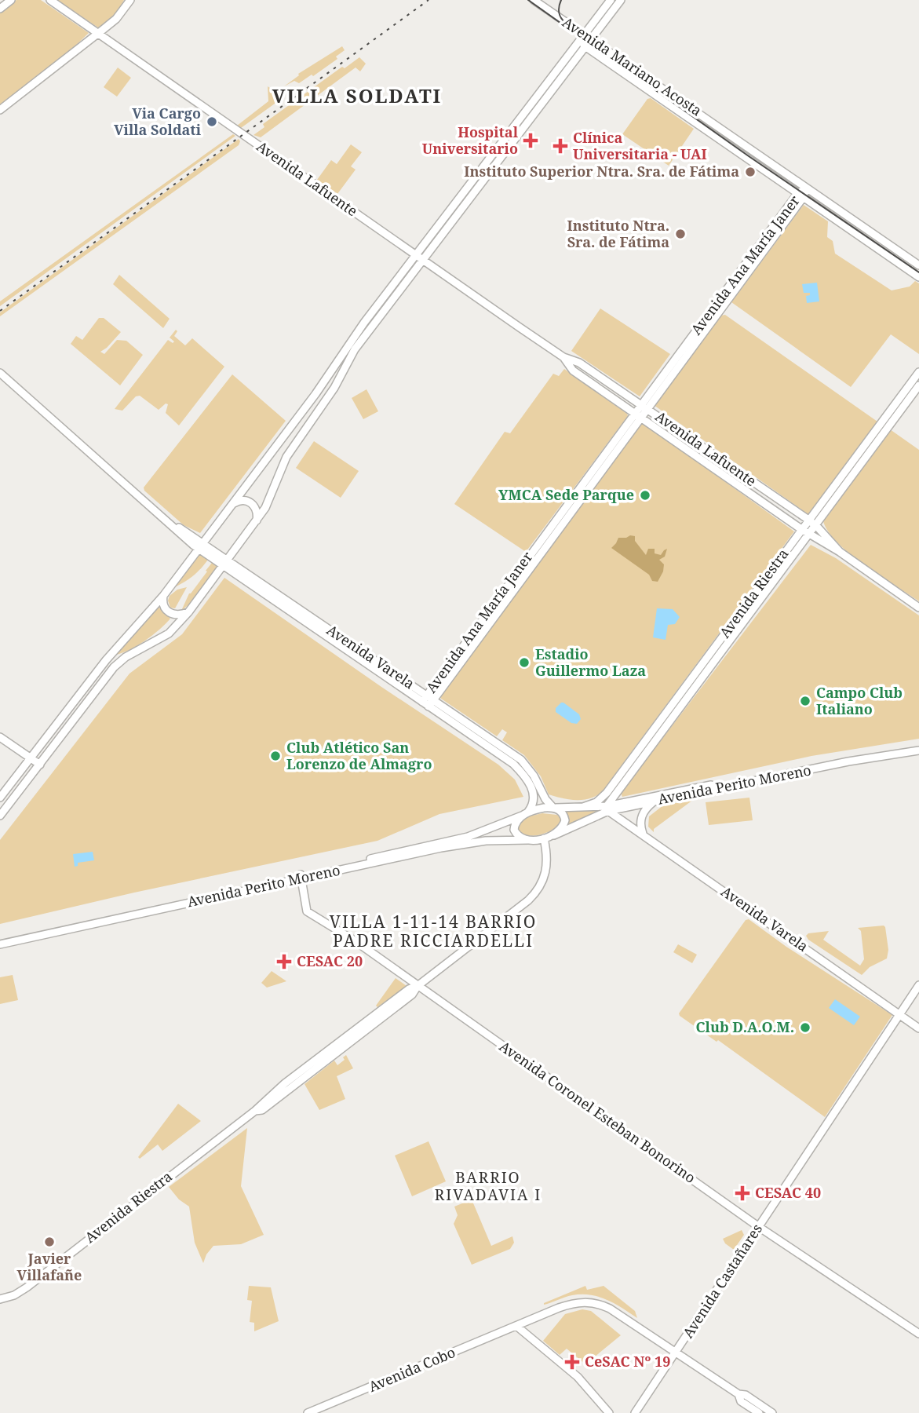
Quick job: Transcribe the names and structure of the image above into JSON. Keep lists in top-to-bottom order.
{
  "streets": {
    "main road": [
      "Avenida Mariano Acosta",
      "Avenida Lafuente",
      "Avenida Ana María Janer",
      "Avenida Riestra",
      "Avenida Varela",
      "Avenida Perito Moreno",
      "Avenida Coronel Esteban Bonorino",
      "Avenida Castañares",
      "Avenida Cobo"
    ]
  },
  "crossings": [
    ["Avenida Mariano Acosta", "Avenida Ana María Janer"],
    ["Avenida Lafuente", "Avenida Ana María Janer"],
    ["Avenida Lafuente", "Avenida Riestra"],
    ["Avenida Ana María Janer", "Avenida Varela"],
    ["Avenida Riestra", "Avenida Varela"],
    ["Avenida Riestra", "Avenida Perito Moreno"],
    ["Avenida Riestra", "Avenida Coronel Esteban Bonorino"],
    ["Avenida Varela", "Avenida Perito Moreno"],
    ["Avenida Varela", "Avenida Castañares"],
    ["Avenida Perito Moreno", "Avenida Coronel Esteban Bonorino"],
    ["Avenida Coronel Esteban Bonorino", "Avenida Castañares"],
    ["Avenida Castañares", "Avenida Cobo"]
  ],
  "districts": ["VILLA SOLDATI", "VILLA 1-11-14 BARRIO PADRE RICCIARDELLI", "BARRIO RIVADAVIA I"],
  "places": {
    "other": [
      "Via Cargo Villa Soldati",
      "Instituto Superior Ntra. Sra. de Fátima",
      "Instituto Ntra. Sra. de Fátima",
      "YMCA Sede Parque",
      "Estadio Guillermo Laza",
      "Campo Club Italiano",
      "Club Atlético San Lorenzo de Almagro",
      "Club D.A.O.M.",
      "Javier Villafañe"
    ],
    "health": [
      "Hospital Universitario",
      "Clínica Universitaria - UAI",
      "CESAC 20",
      "CESAC 40",
      "CeSAC Nº 19"
    ]
  }
}
